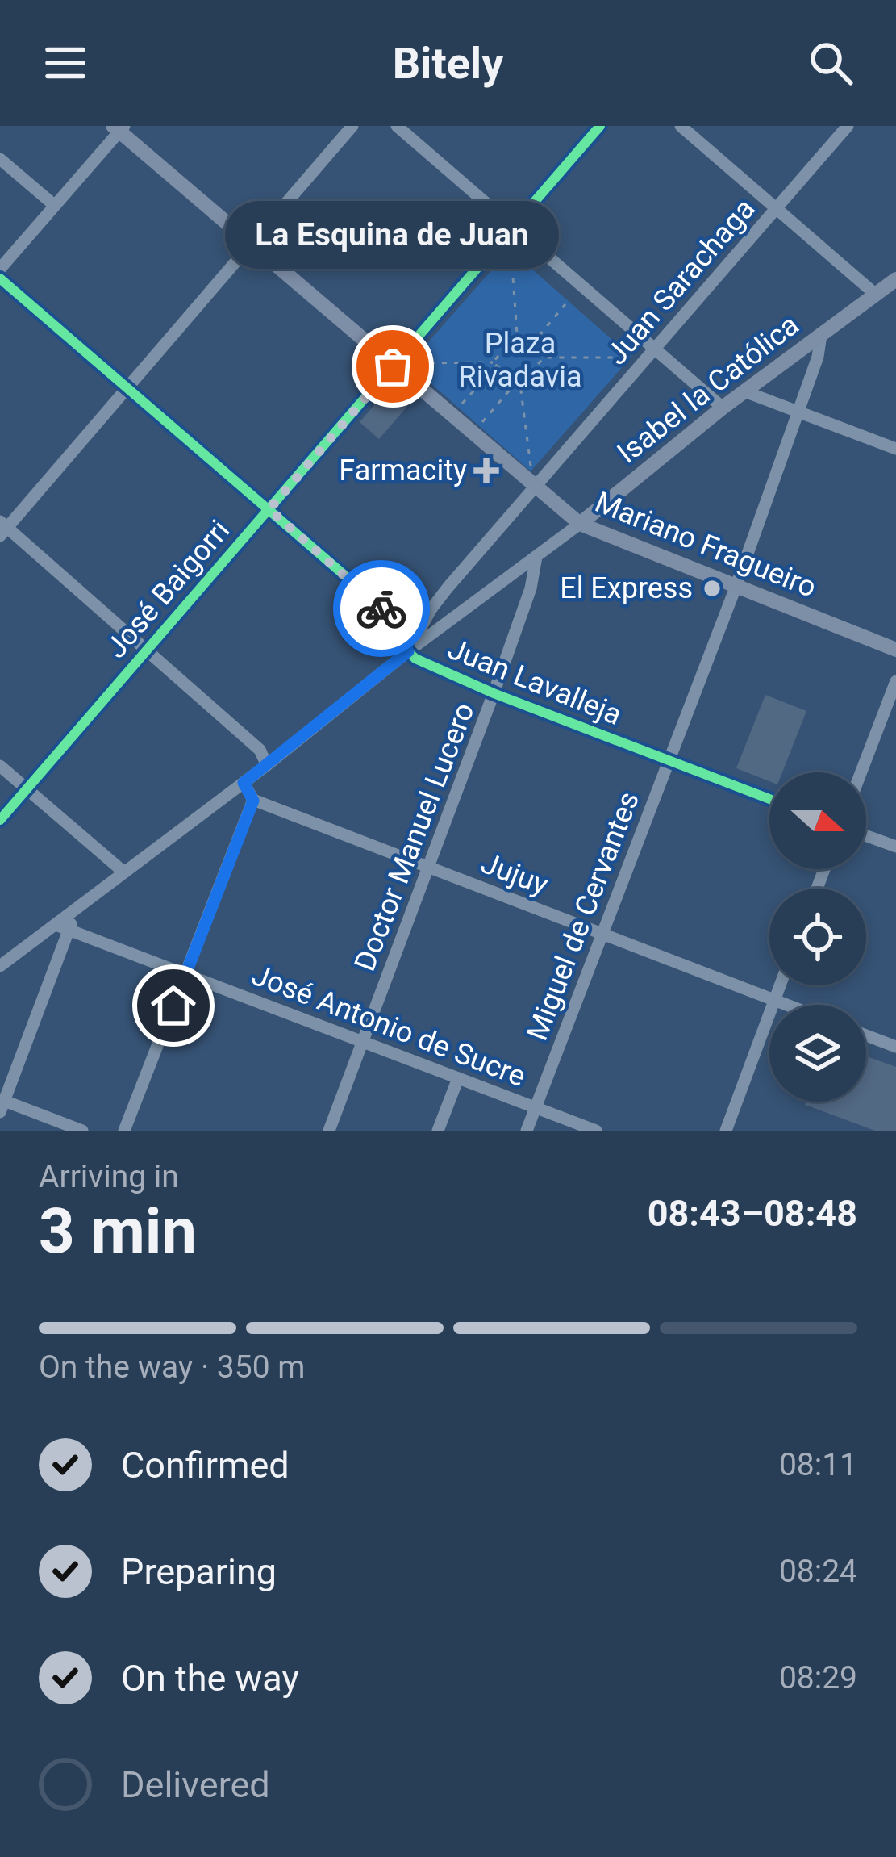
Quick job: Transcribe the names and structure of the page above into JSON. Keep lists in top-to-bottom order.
{
  "streets": {
    "main road": ["Isabel la Católica", "Mariano Fragueiro"],
    "street": [
      "Juan Sarachaga",
      "José Baigorri",
      "Juan Lavalleja",
      "Doctor Manuel Lucero",
      "Jujuy",
      "Miguel de Cervantes",
      "José Antonio de Sucre"
    ]
  },
  "crossings": [
    ["Juan Sarachaga", "Isabel la Católica"],
    ["Juan Sarachaga", "Mariano Fragueiro"],
    ["Juan Sarachaga", "Juan Lavalleja"],
    ["Isabel la Católica", "Mariano Fragueiro"],
    ["Isabel la Católica", "Juan Lavalleja"],
    ["Isabel la Católica", "Doctor Manuel Lucero"],
    ["Isabel la Católica", "Miguel de Cervantes"],
    ["Isabel la Católica", "José Antonio de Sucre"],
    ["Mariano Fragueiro", "José Baigorri"],
    ["Mariano Fragueiro", "Miguel de Cervantes"],
    ["José Baigorri", "Juan Lavalleja"],
    ["Juan Lavalleja", "Doctor Manuel Lucero"],
    ["Juan Lavalleja", "Miguel de Cervantes"],
    ["Doctor Manuel Lucero", "Jujuy"],
    ["Doctor Manuel Lucero", "José Antonio de Sucre"],
    ["Jujuy", "Miguel de Cervantes"],
    ["Miguel de Cervantes", "José Antonio de Sucre"]
  ],
  "parks": ["Plaza Rivadavia"],
  "places": {
    "other": ["La Esquina de Juan", "El Express"],
    "health": ["Farmacity"]
  },
  "north": "right",
  "page": {
    "header": "Bitely",
    "bubble": "La Esquina de Juan",
    "heading": ["3 min", "Arriving in", "08:43–08:48"],
    "bar": "On the way · 350 m",
    "list": [
      ["Confirmed", "08:11"],
      ["Preparing", "08:24"],
      ["On the way", "08:29"],
      "Delivered"
    ]
  }
}
